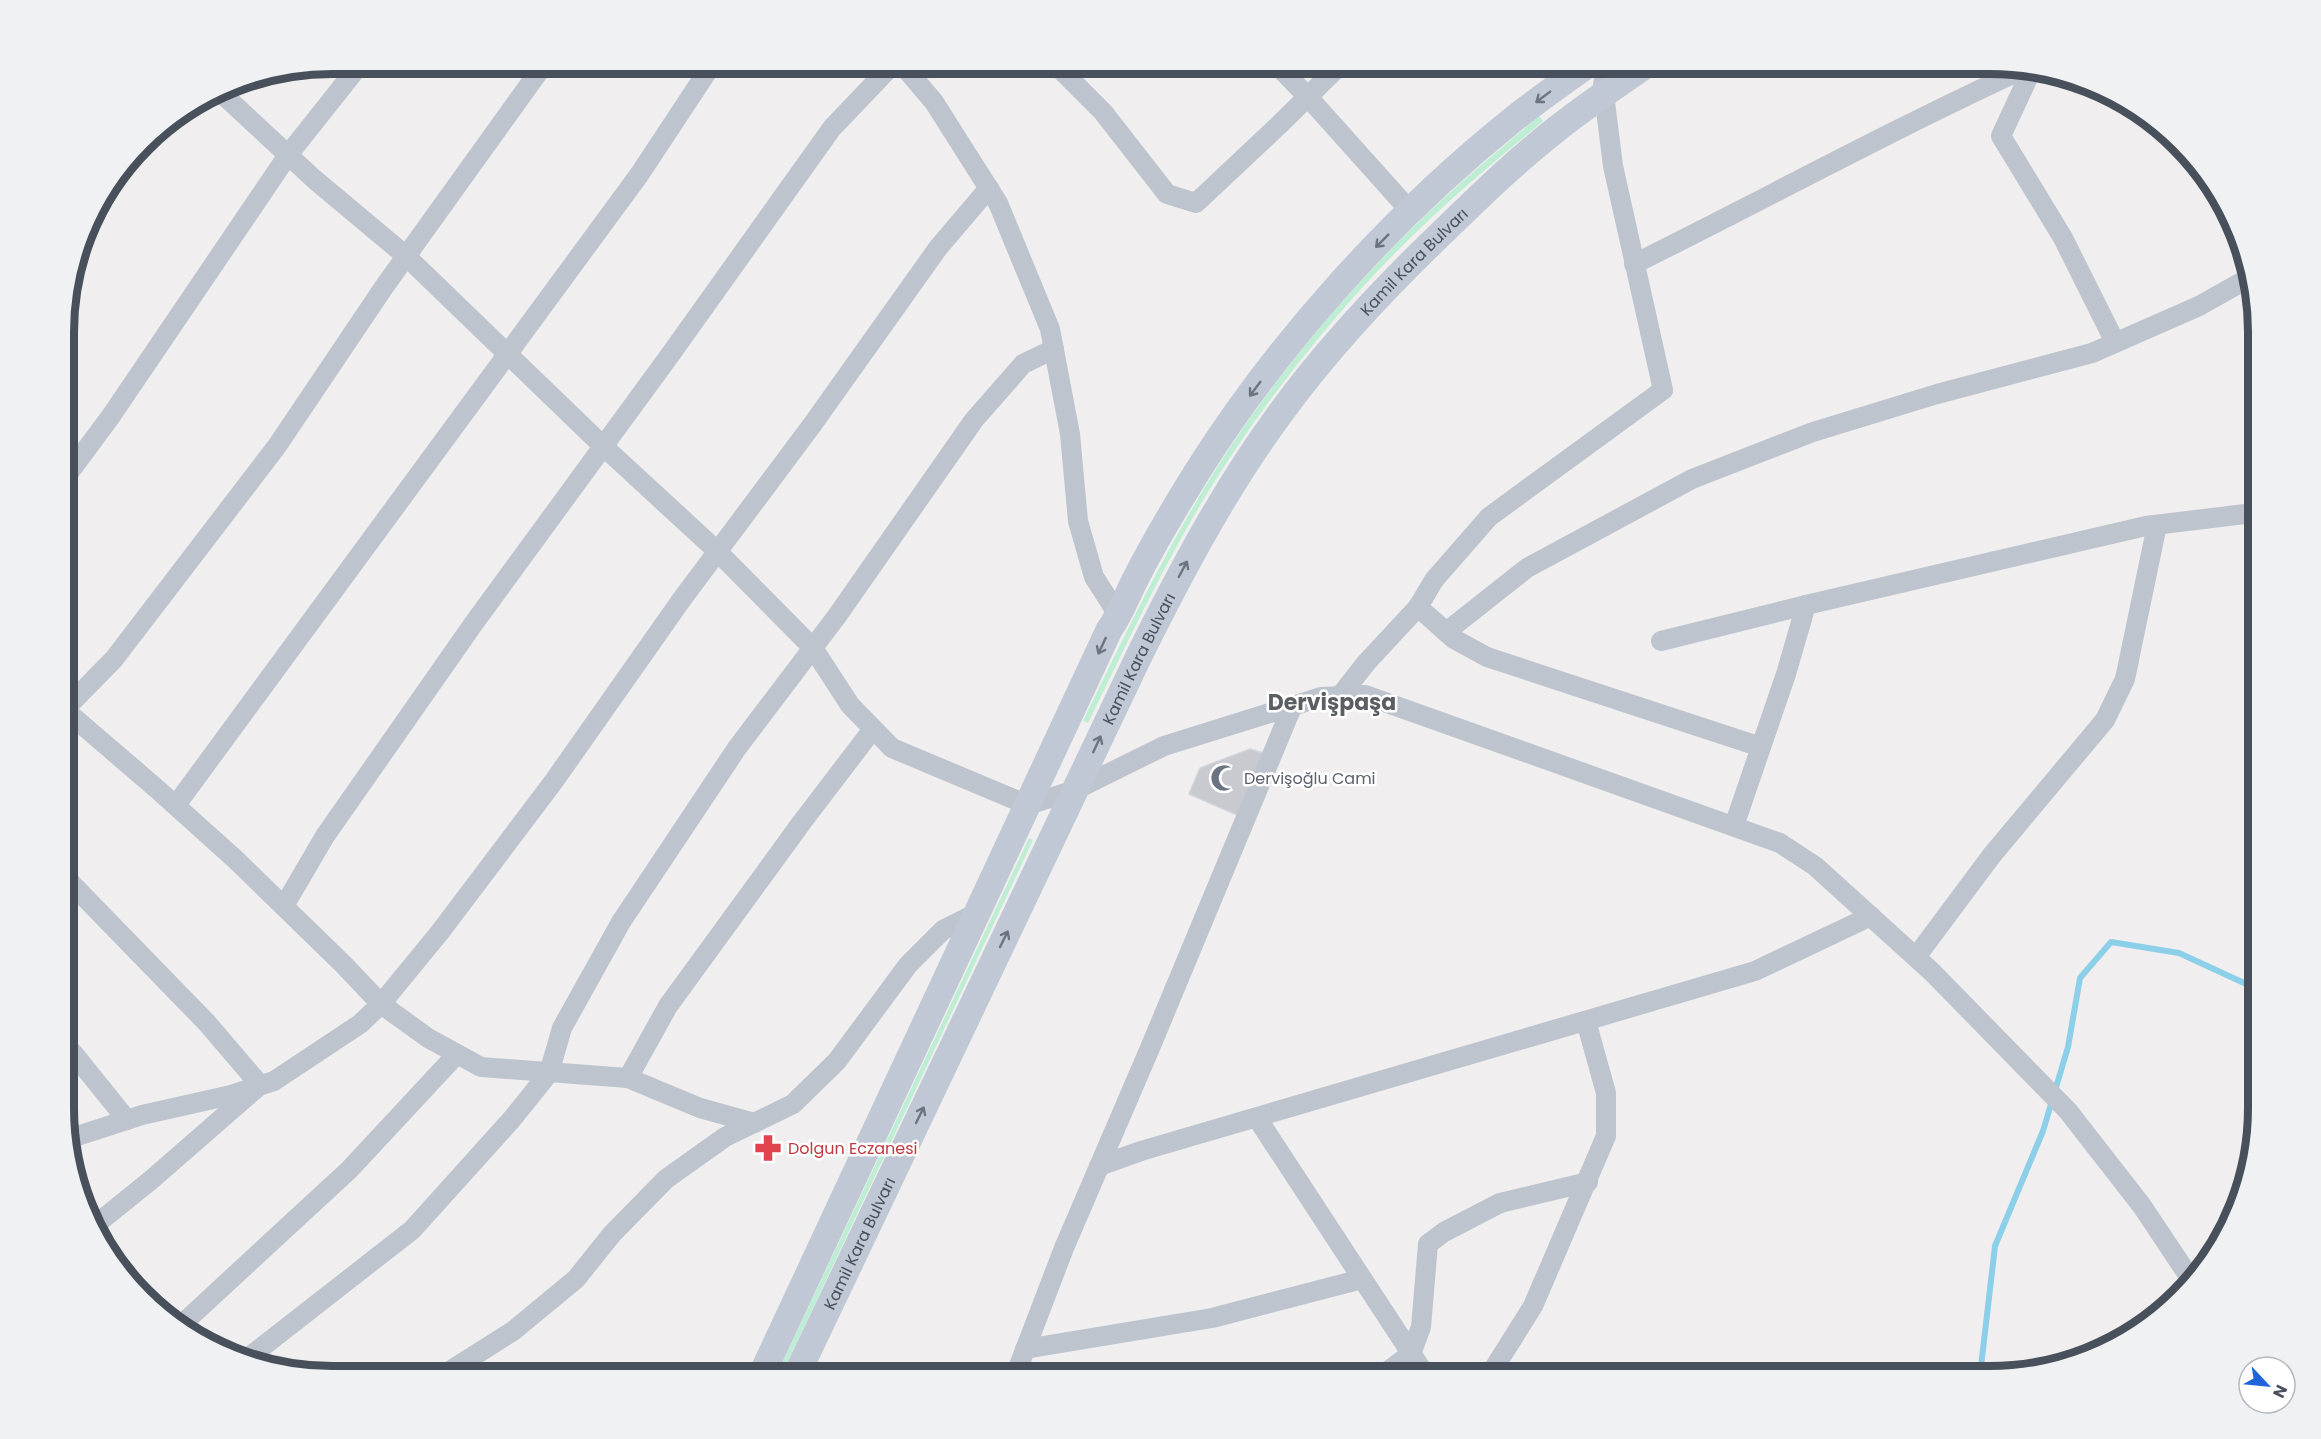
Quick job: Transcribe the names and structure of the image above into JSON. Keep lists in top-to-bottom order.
{
  "streets": {
    "main road": ["Kamil Kara Bulvarı"]
  },
  "districts": ["Dervişpaşa"],
  "places": {
    "mosque": ["Dervişoğlu Cami"],
    "pharmacy": ["Dolgun Eczanesi"]
  },
  "north": "bottom right"
}
